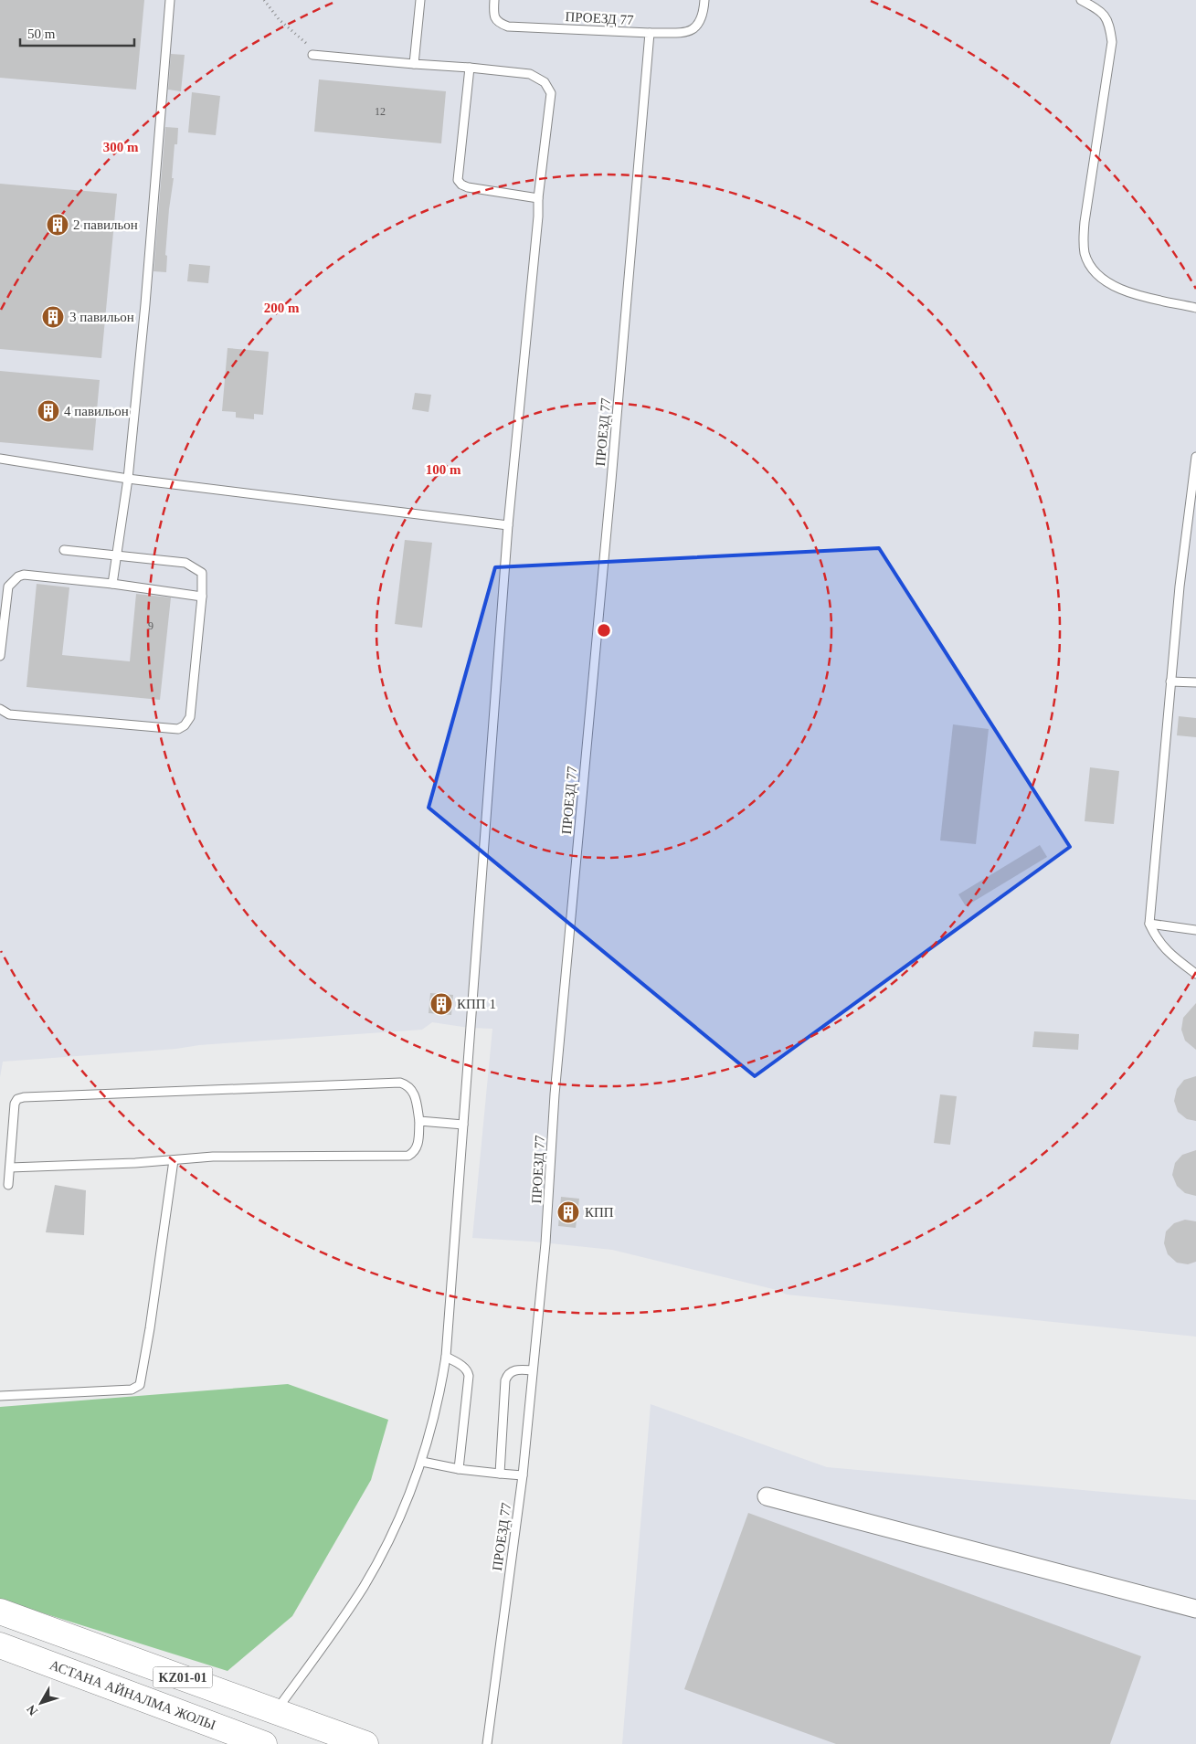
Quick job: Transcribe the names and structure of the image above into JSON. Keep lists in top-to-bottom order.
{
  "streets": {
    "highway": ["KZ01-01", "АСТАНА АЙНАЛМА ЖОЛЫ"],
    "lane": ["ПРОЕЗД 77"]
  },
  "places": {
    "building": [
      "2 павильон",
      "3 павильон",
      "4 павильон",
      "КПП 1",
      "КПП"
    ]
  },
  "house_numbers": ["12", "9"],
  "scale_bar": "50 m",
  "north": "bottom left",
  "rings": ["300 m", "200 m", "100 m"]
}
